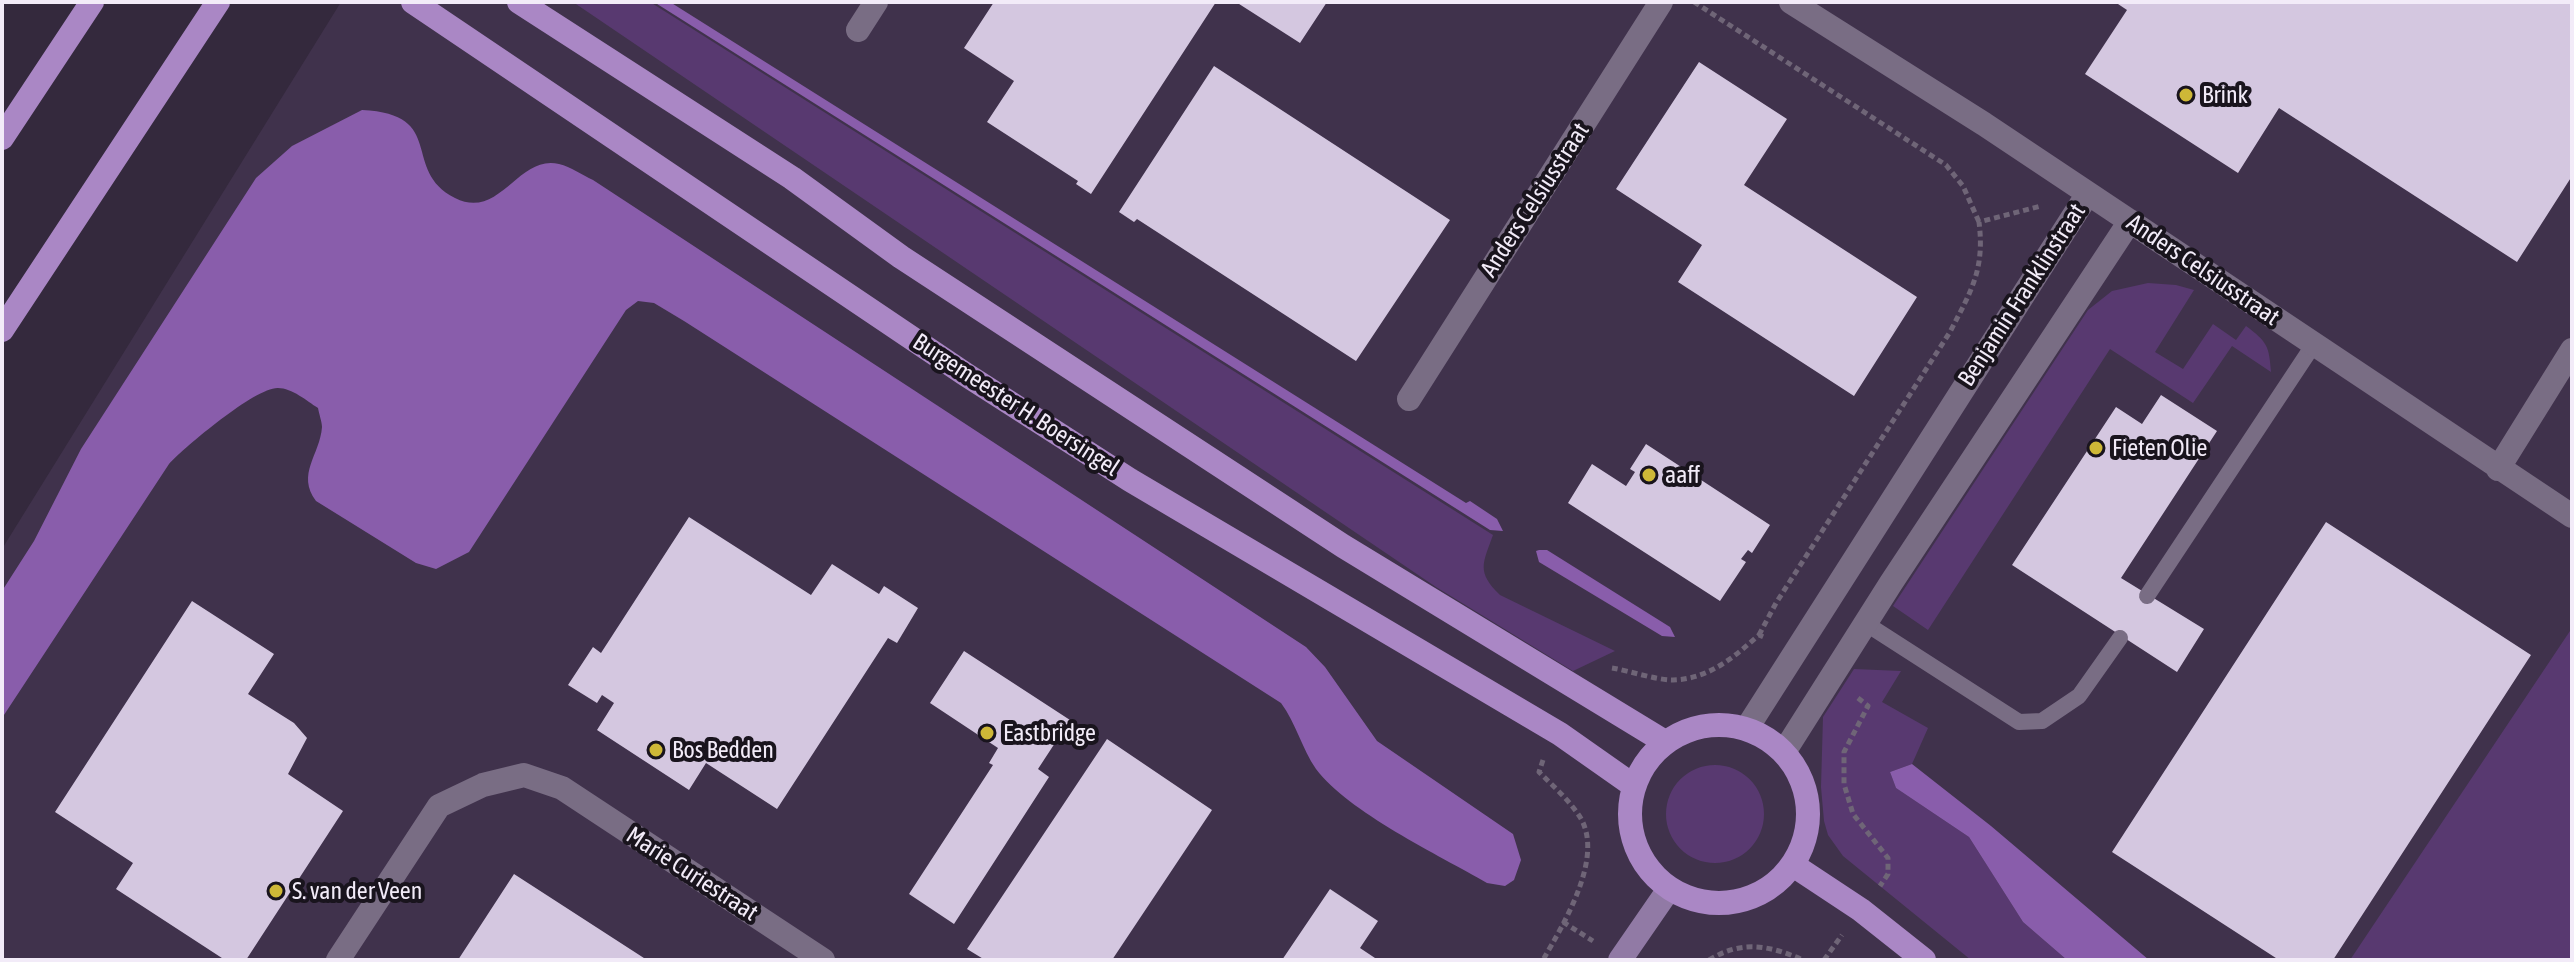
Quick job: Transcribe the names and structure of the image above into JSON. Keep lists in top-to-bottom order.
{
  "streets": {
    "main road": ["Burgemeester H. Boersingel"],
    "street": ["Anders Celsiusstraat", "Benjamin Franklinstraat", "Marie Curiestraat"]
  },
  "crossings": [
    ["Anders Celsiusstraat", "Benjamin Franklinstraat"],
    ["Benjamin Franklinstraat", "Burgemeester H. Boersingel"]
  ],
  "places": [
    "Brink",
    "Fieten Olie",
    "aaff",
    "Eastbridge",
    "Bos Bedden",
    "S. van der Veen"
  ]
}
